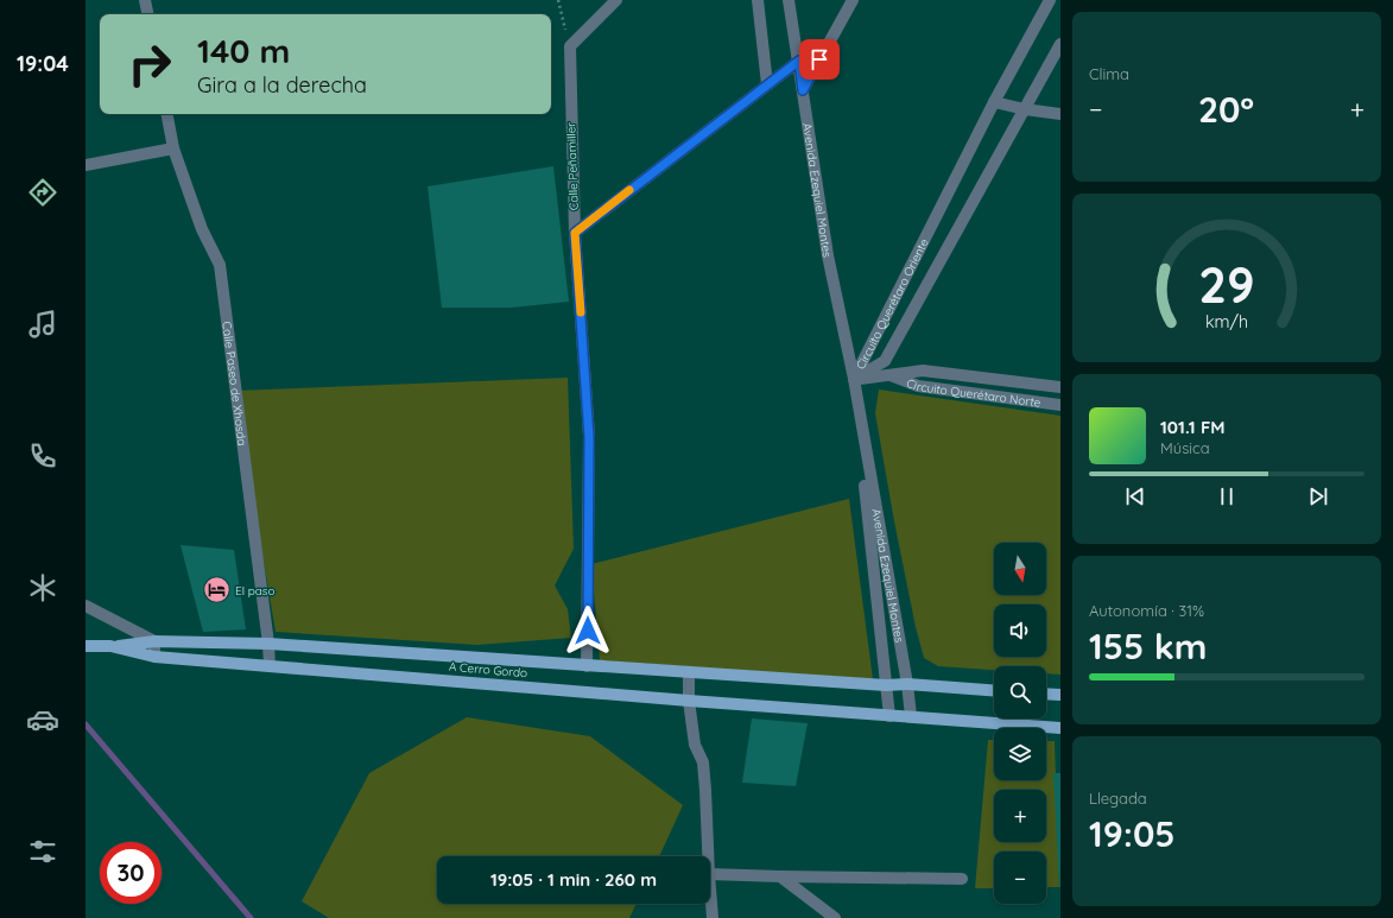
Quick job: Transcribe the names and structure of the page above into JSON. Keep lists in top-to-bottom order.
{
  "streets": {
    "main road": ["A Cerro Gordo"],
    "street": [
      "Calle Peñamiller",
      "Avenida Ezequiel Montes",
      "Circuito Querétaro Oriente",
      "Calle Paseo de Xhosda",
      "Circuito Querétaro Norte"
    ]
  },
  "crossings": [
    ["Calle Peñamiller", "A Cerro Gordo"],
    ["Avenida Ezequiel Montes", "Circuito Querétaro Oriente"],
    ["Avenida Ezequiel Montes", "Circuito Querétaro Norte"],
    ["Avenida Ezequiel Montes", "A Cerro Gordo"],
    ["Circuito Querétaro Oriente", "Circuito Querétaro Norte"],
    ["Calle Paseo de Xhosda", "A Cerro Gordo"]
  ],
  "places": {
    "hotel": ["El paso"]
  },
  "north": "bottom",
  "page": {
    "tabs": "19:04",
    "tile": [
      "Clima",
      ["Autonomía · 31%", "155 km"],
      ["Llegada", "19:05"]
    ],
    "turn": ["140 m", "Gira a la derecha"],
    "heat": ["−", "20°", "+"],
    "song": ["101.1 FM", "Música"],
    "map_buttons": ["+", "−"],
    "limit": "30",
    "trip": "19:05 · 1 min · 260 m",
    "gauge": ["29", "km/h"]
  }
}
